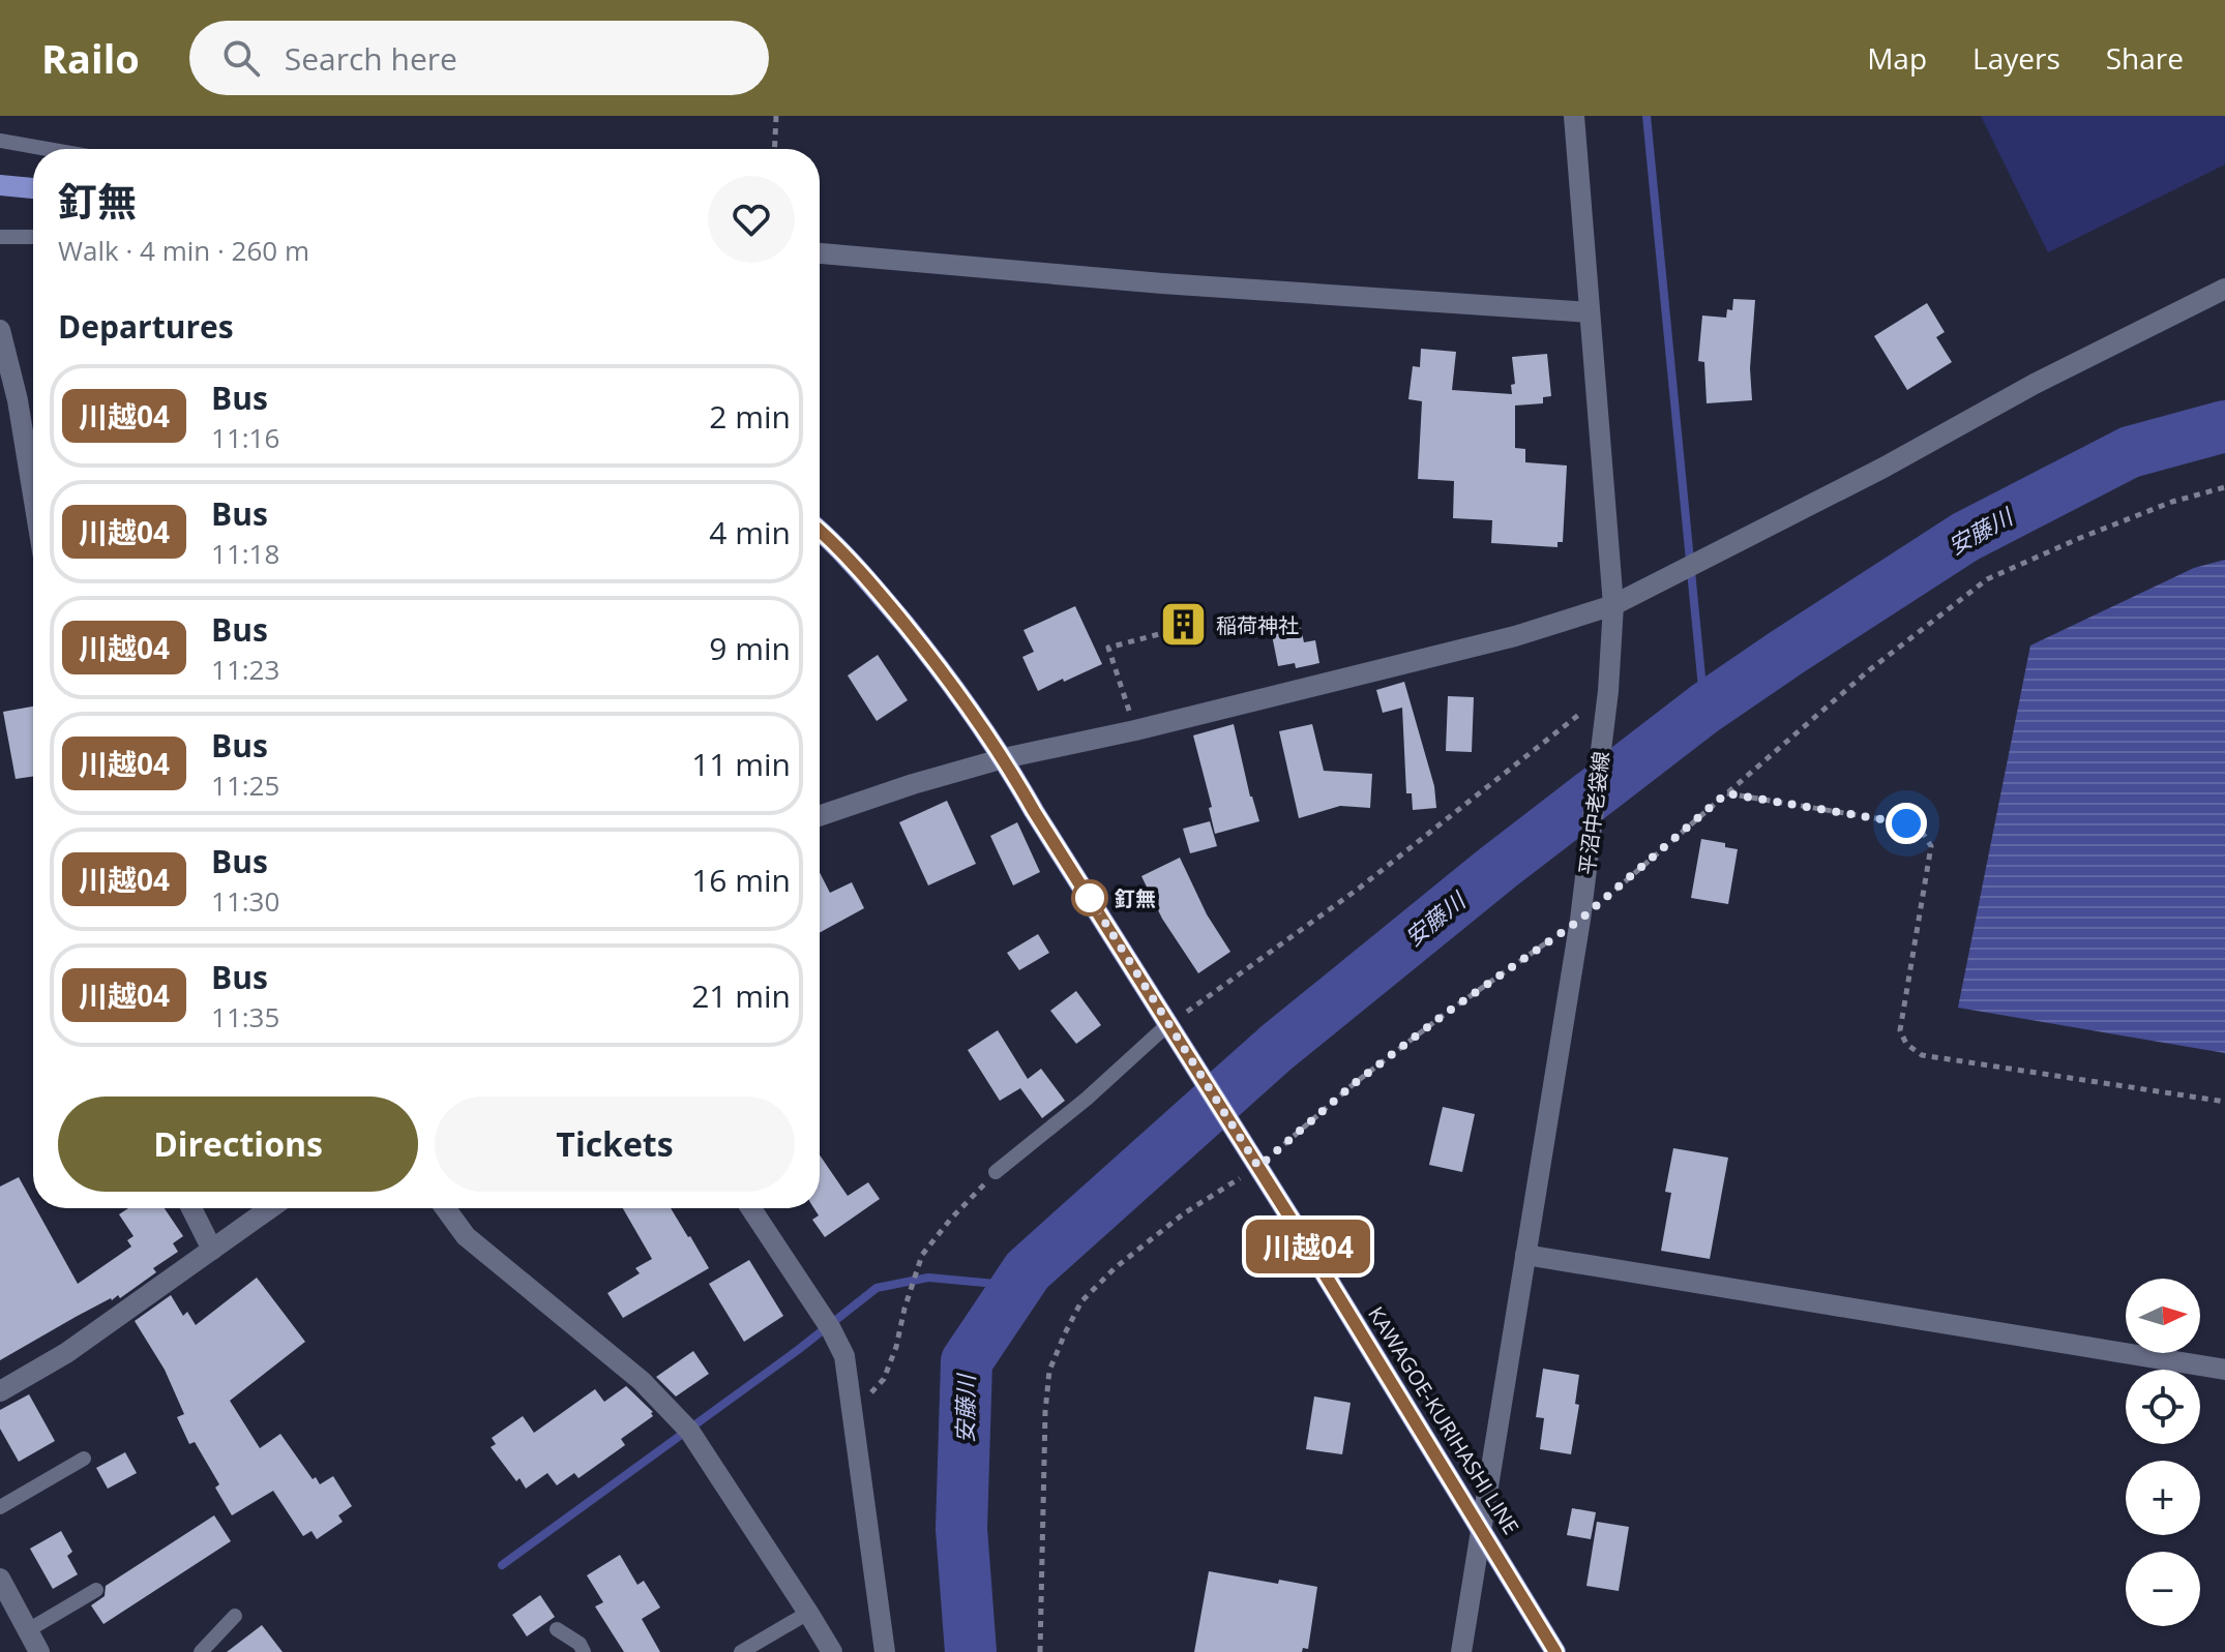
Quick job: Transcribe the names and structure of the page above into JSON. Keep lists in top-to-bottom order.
{
  "streets": {
    "main road": ["KAWAGOE-KURIHASHI LINE"],
    "street": ["平沼中老袋線"]
  },
  "crossings": [
    ["平沼中老袋線", "KAWAGOE-KURIHASHI LINE"]
  ],
  "water": ["安藤川"],
  "places": {
    "building": ["稲荷神社"],
    "other": ["釘無"]
  },
  "lines": ["bus line 川越04"],
  "north": "right",
  "page": {
    "header": "Railo",
    "search": "Search here",
    "nav": ["Map", "Layers", "Share"],
    "on_map": "川越04",
    "heading": [
      ["釘無", "Walk · 4 min · 260 m"],
      "Departures"
    ],
    "list": [
      {
        "mark": "川越04",
        "name": "Bus",
        "note": "11:16",
        "value": "2 min"
      },
      {
        "mark": "川越04",
        "name": "Bus",
        "note": "11:18",
        "value": "4 min"
      },
      {
        "mark": "川越04",
        "name": "Bus",
        "note": "11:23",
        "value": "9 min"
      },
      {
        "mark": "川越04",
        "name": "Bus",
        "note": "11:25",
        "value": "11 min"
      },
      {
        "mark": "川越04",
        "name": "Bus",
        "note": "11:30",
        "value": "16 min"
      },
      {
        "mark": "川越04",
        "name": "Bus",
        "note": "11:35",
        "value": "21 min"
      }
    ],
    "buttons": ["Directions", "Tickets"],
    "map_buttons": ["+", "−"]
  }
}
